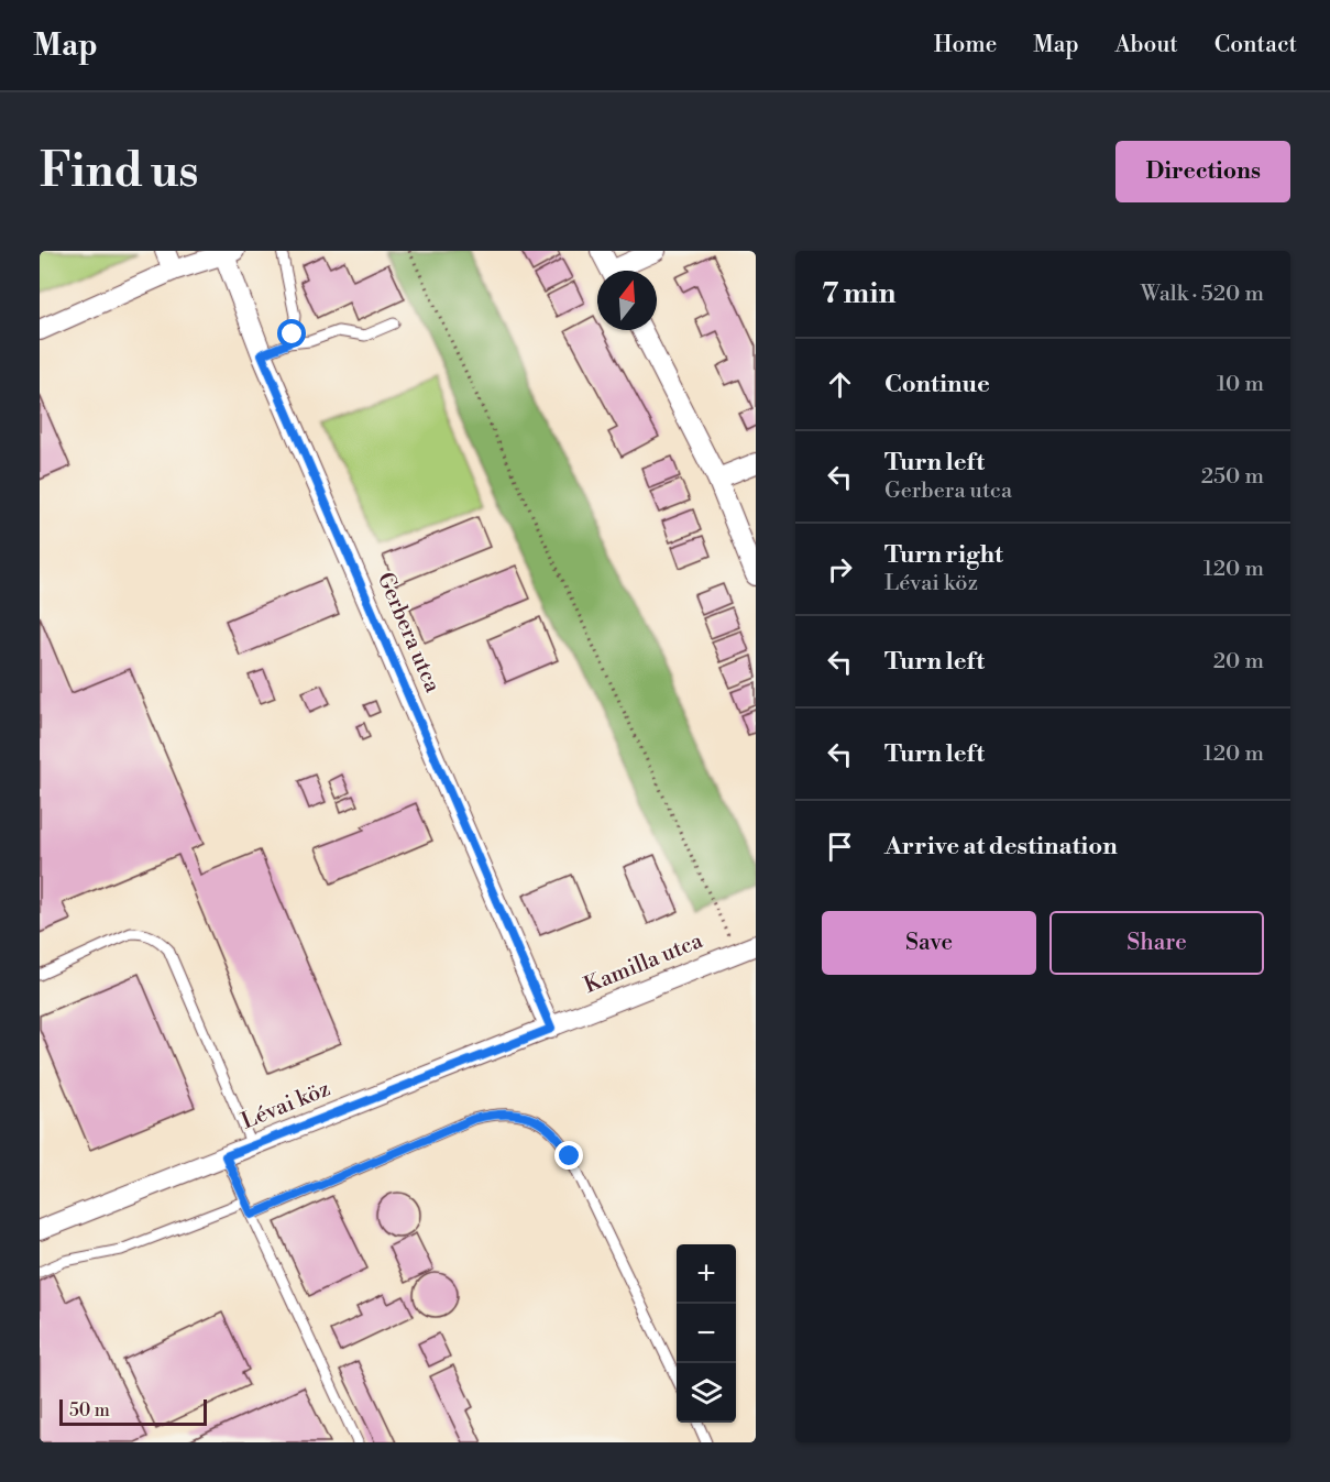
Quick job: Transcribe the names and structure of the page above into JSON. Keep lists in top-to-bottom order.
{
  "streets": {
    "street": ["Gerbera utca", "Kamilla utca", "Lévai köz"]
  },
  "crossings": [
    ["Gerbera utca", "Kamilla utca"],
    ["Gerbera utca", "Lévai köz"],
    ["Kamilla utca", "Lévai köz"]
  ],
  "scale_bar": "50 m",
  "north": "top",
  "page": {
    "header": "Map",
    "nav": [
      "Home",
      "Map",
      "About",
      "Contact"
    ],
    "buttons": [
      "Directions",
      ["Save", "Share"]
    ],
    "title": "Find us",
    "heading": ["7 min", "Walk · 520 m"],
    "list": [
      ["Continue", "10 m"],
      ["Turn left", "Gerbera utca", "250 m"],
      ["Turn right", "Lévai köz", "120 m"],
      ["Turn left", "20 m"],
      ["Turn left", "120 m"],
      "Arrive at destination"
    ],
    "map_buttons": ["+", "−"],
    "scale": "50 m"
  }
}
